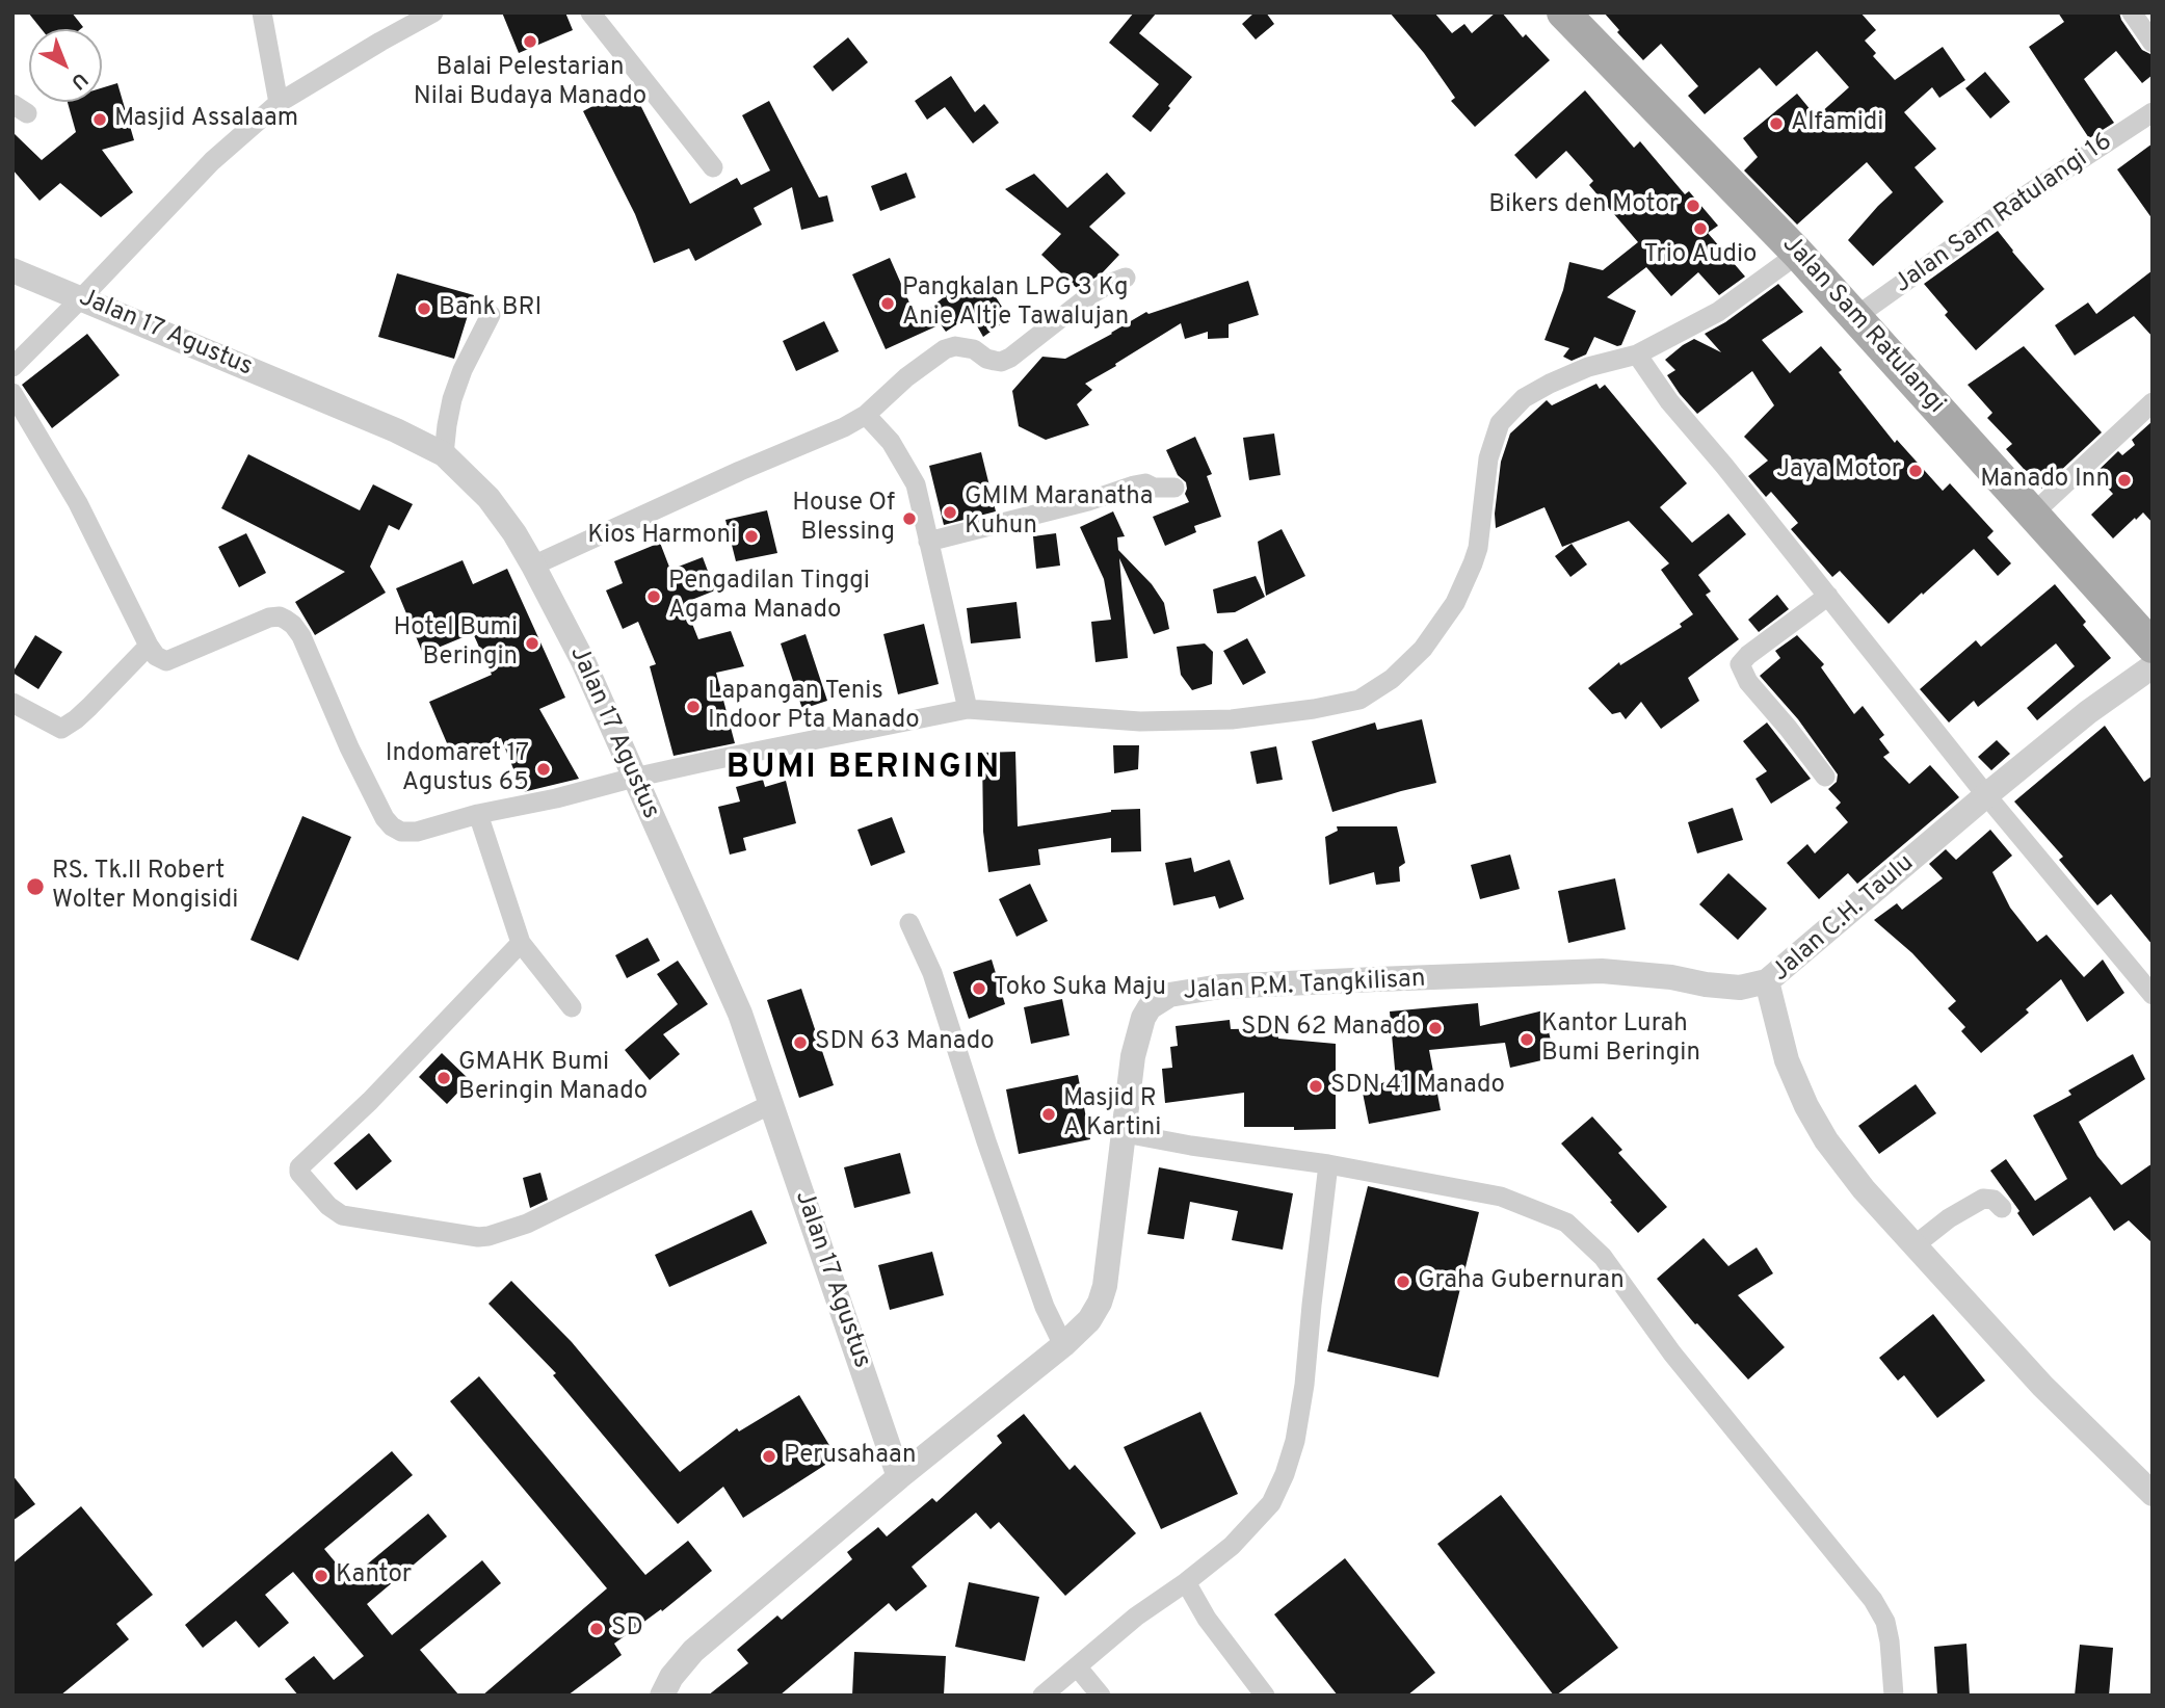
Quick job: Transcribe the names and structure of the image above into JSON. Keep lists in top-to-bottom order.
{
  "streets": {
    "main road": ["Jalan Sam Ratulangi"],
    "street": [
      "Jalan Sam Ratulangi 16",
      "Jalan 17 Agustus",
      "Jalan C.H. Taulu",
      "Jalan P.M. Tangkilisan"
    ]
  },
  "crossings": [
    ["Jalan Sam Ratulangi 16", "Jalan Sam Ratulangi"],
    ["Jalan 17 Agustus", "Jalan P.M. Tangkilisan"],
    ["Jalan C.H. Taulu", "Jalan P.M. Tangkilisan"]
  ],
  "districts": ["BUMI BERINGIN"],
  "places": [
    "Balai Pelestarian Nilai Budaya Manado",
    "Masjid Assalaam",
    "Alfamidi",
    "Bikers den Motor",
    "Trio Audio",
    "Pangkalan LPG 3 Kg Anie Altje Tawalujan",
    "Bank BRI",
    "Jaya Motor",
    "Manado Inn",
    "GMIM Maranatha Kuhun",
    "House Of Blessing",
    "Kios Harmoni",
    "Pengadilan Tinggi Agama Manado",
    "Hotel Bumi Beringin",
    "Lapangan Tenis Indoor Pta Manado",
    "Indomaret 17 Agustus 65",
    "RS. Tk.II Robert Wolter Mongisidi",
    "Toko Suka Maju",
    "SDN 62 Manado",
    "Kantor Lurah Bumi Beringin",
    "SDN 63 Manado",
    "GMAHK Bumi Beringin Manado",
    "SDN 41 Manado",
    "Masjid R A Kartini",
    "Graha Gubernuran",
    "Perusahaan",
    "Kantor",
    "SD"
  ],
  "north": "bottom right"
}
